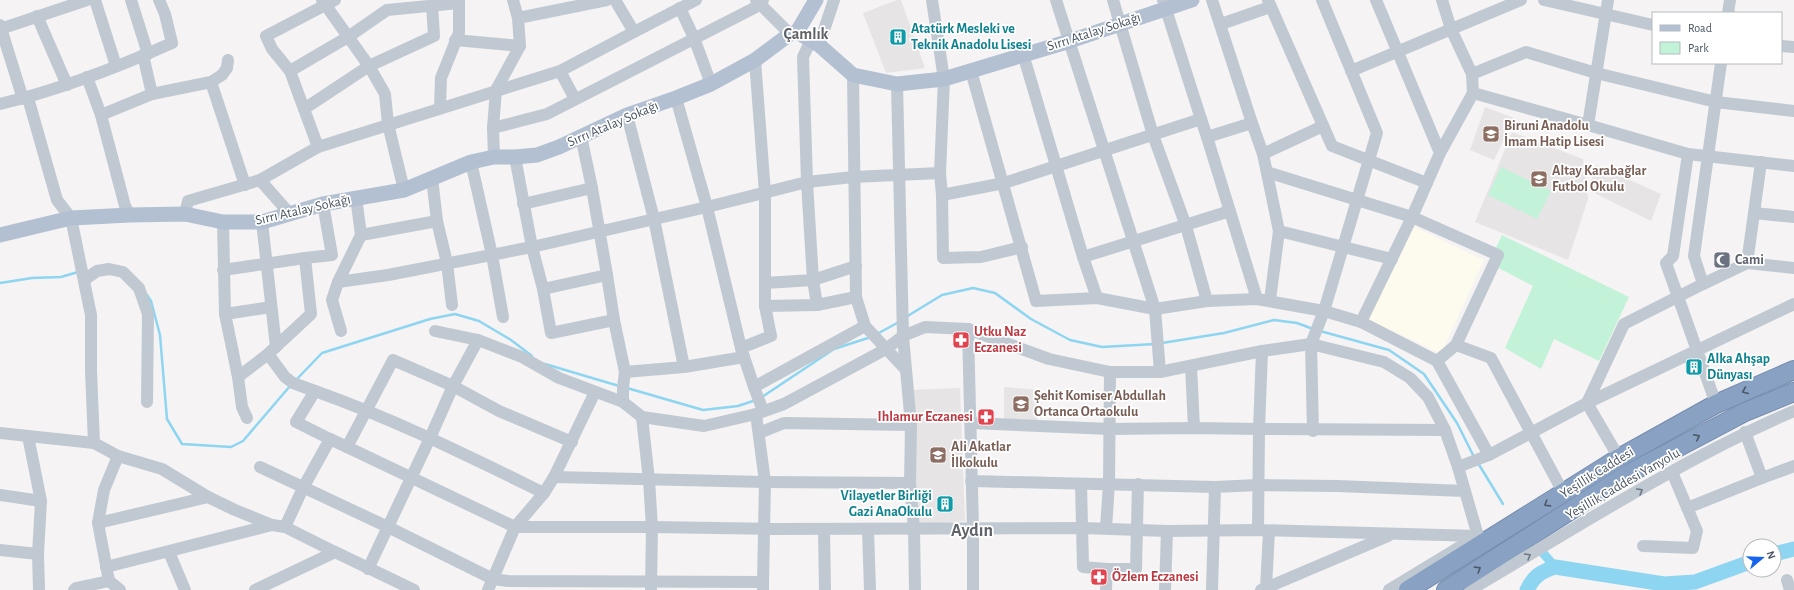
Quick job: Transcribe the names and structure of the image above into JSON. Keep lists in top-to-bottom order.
{
  "streets": {
    "highway": ["Yeşillik Caddesi"],
    "main road": ["Sırrı Atalay Sokağı"],
    "street": ["Yeşillik Caddesi Yanyolu"]
  },
  "districts": ["Çamlık", "Aydın"],
  "places": {
    "building": ["Atatürk Mesleki ve Teknik Anadolu Lisesi", "Alka Ahşap Dünyası", "Vilayetler Birliği Gazi AnaOkulu"],
    "school or university": [
      "Biruni Anadolu İmam Hatip Lisesi",
      "Altay Karabağlar Futbol Okulu",
      "Şehit Komiser Abdullah Ortanca Ortaokulu",
      "Ali Akatlar İlkokulu"
    ],
    "mosque": ["Cami"],
    "pharmacy": ["Utku Naz Eczanesi", "Ihlamur Eczanesi", "Özlem Eczanesi"]
  },
  "legend": ["Road", "Park"],
  "north": "right"
}
